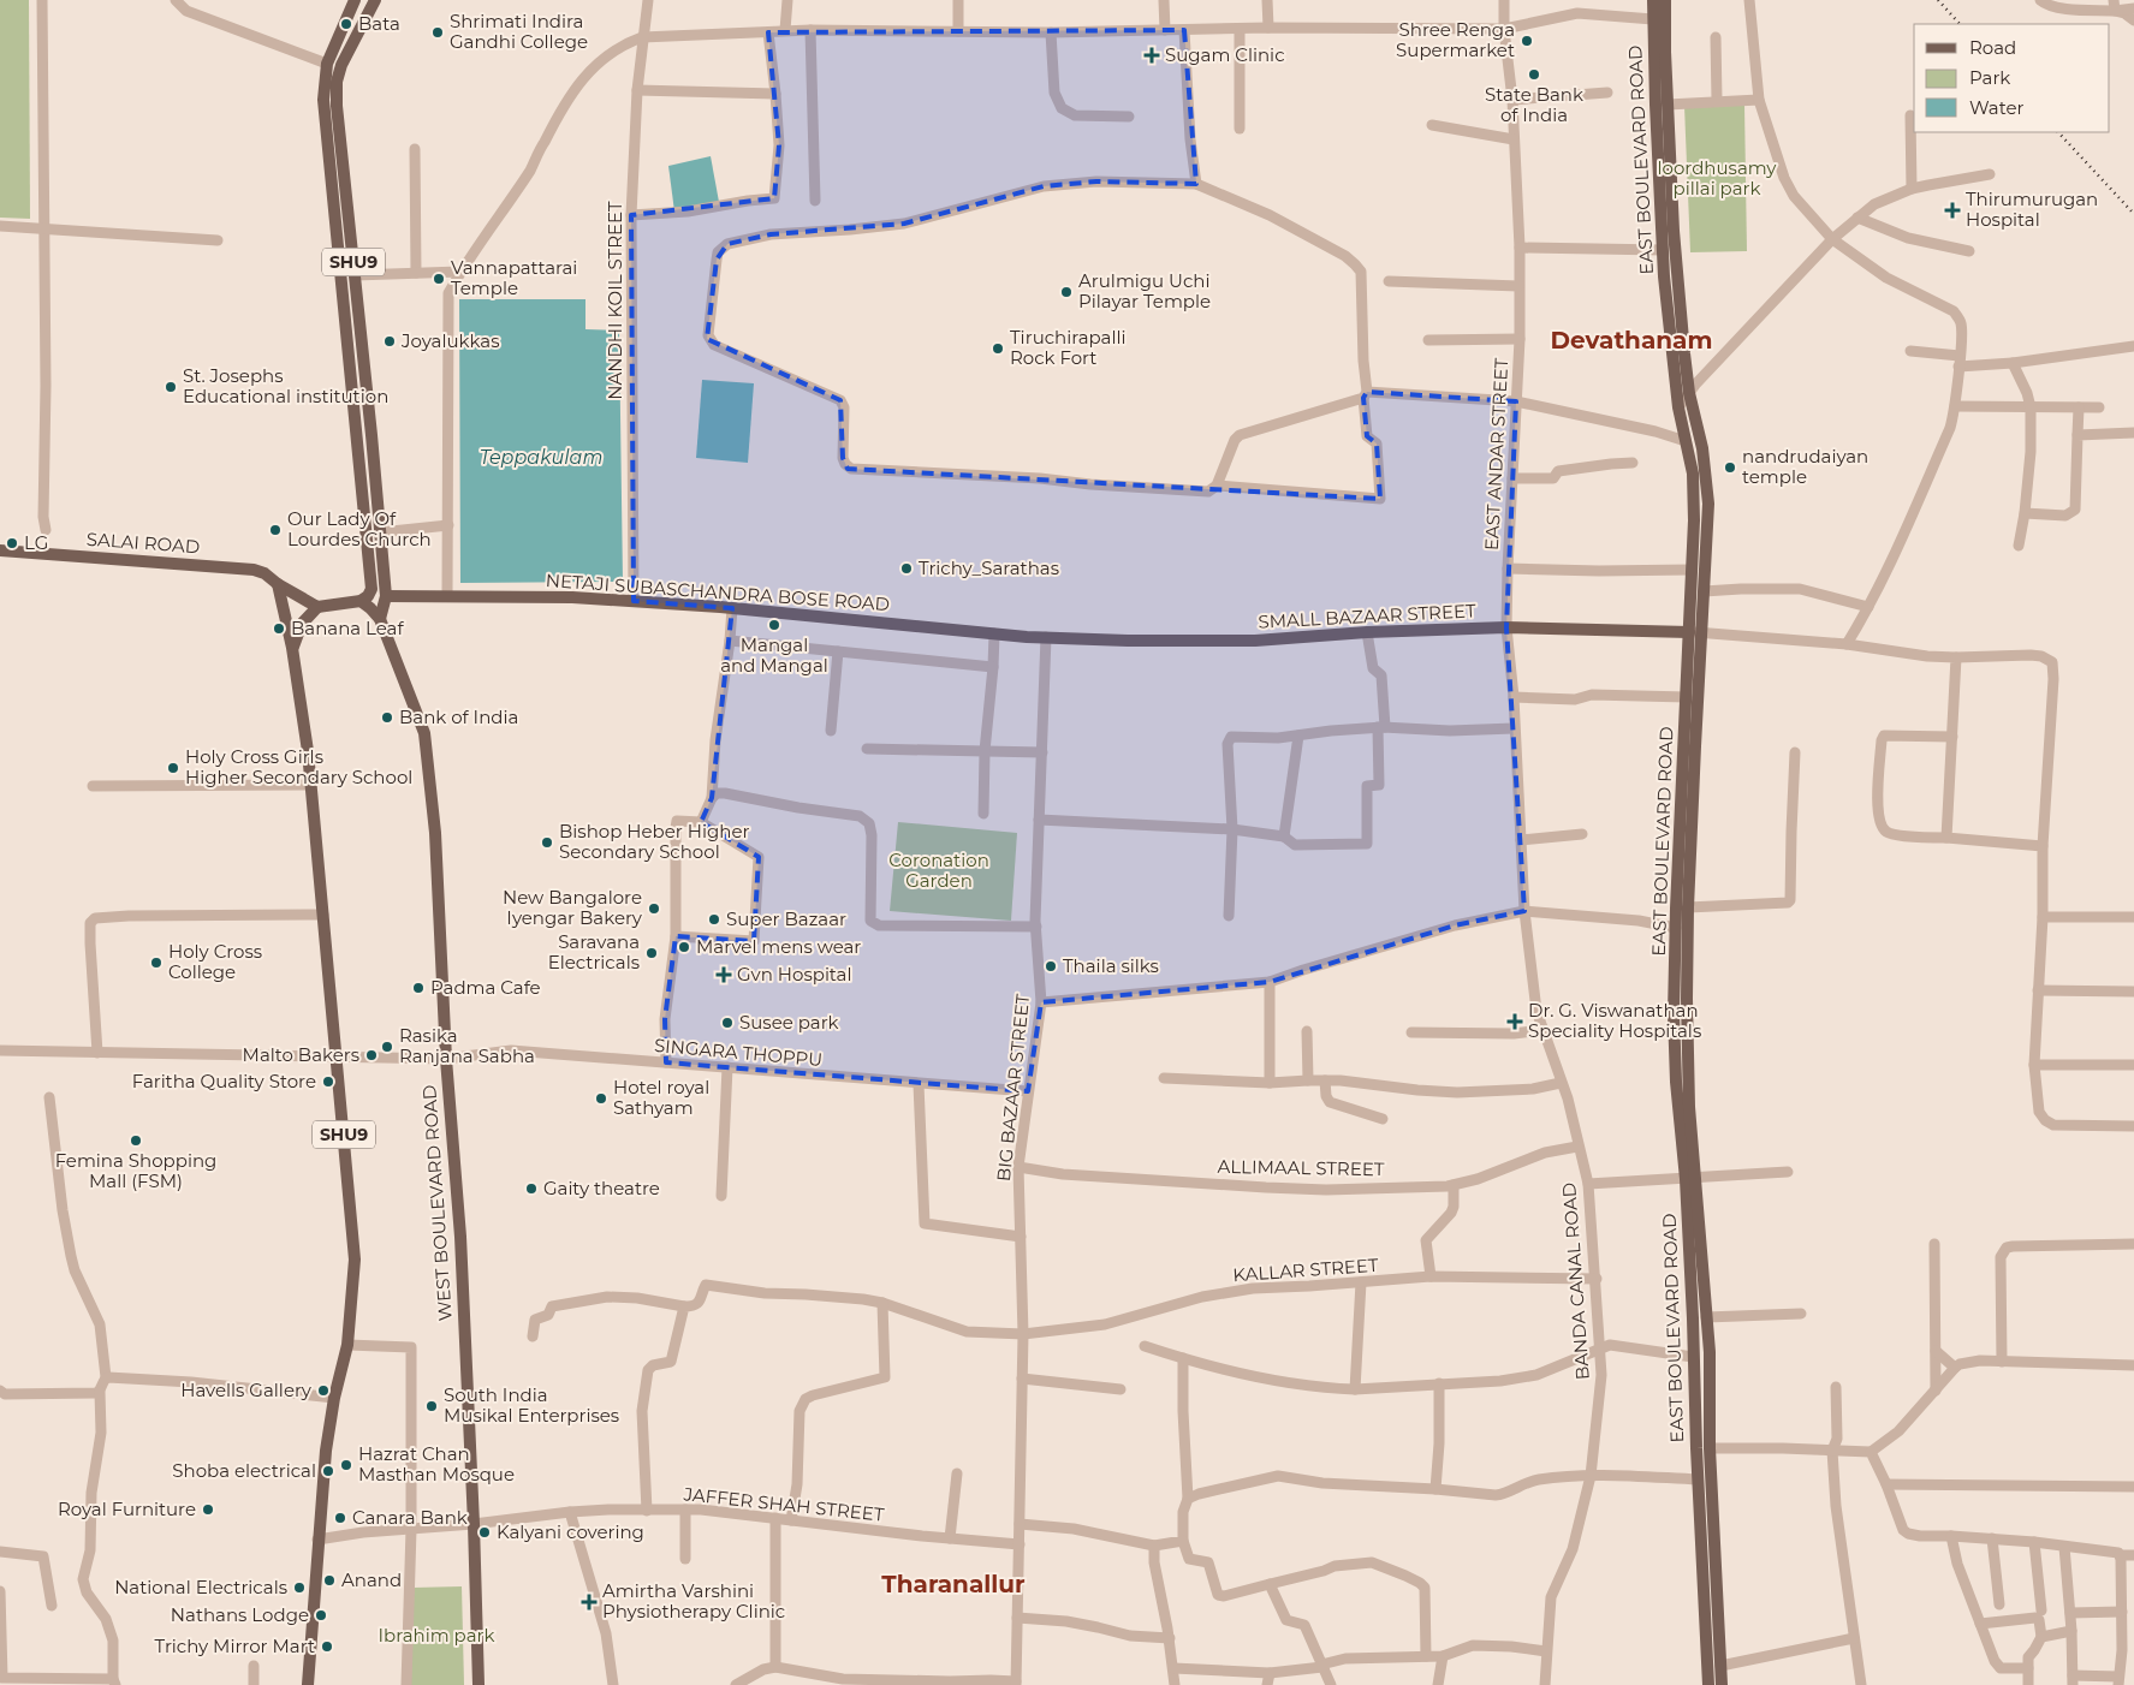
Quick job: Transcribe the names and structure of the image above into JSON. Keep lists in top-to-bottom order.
{
  "streets": {
    "main road": [
      "EAST BOULEVARD ROAD",
      "SHU9",
      "SALAI ROAD",
      "NETAJI SUBASCHANDRA BOSE ROAD",
      "SMALL BAZAAR STREET",
      "WEST BOULEVARD ROAD"
    ],
    "street": [
      "NANDHI KOIL STREET",
      "EAST ANDAR STREET",
      "SINGARA THOPPU",
      "BIG BAZAAR STREET",
      "ALLIMAAL STREET",
      "KALLAR STREET",
      "BANDA CANAL ROAD",
      "JAFFER SHAH STREET"
    ]
  },
  "crossings": [
    ["EAST BOULEVARD ROAD", "SMALL BAZAAR STREET"],
    ["SHU9", "SALAI ROAD"],
    ["SHU9", "NETAJI SUBASCHANDRA BOSE ROAD"],
    ["SHU9", "SINGARA THOPPU"],
    ["SHU9", "WEST BOULEVARD ROAD"],
    ["SHU9", "JAFFER SHAH STREET"],
    ["NANDHI KOIL STREET", "NETAJI SUBASCHANDRA BOSE ROAD"],
    ["EAST ANDAR STREET", "SMALL BAZAAR STREET"],
    ["EAST ANDAR STREET", "BANDA CANAL ROAD"],
    ["NETAJI SUBASCHANDRA BOSE ROAD", "SMALL BAZAAR STREET"],
    ["NETAJI SUBASCHANDRA BOSE ROAD", "BIG BAZAAR STREET"],
    ["SMALL BAZAAR STREET", "BIG BAZAAR STREET"],
    ["SINGARA THOPPU", "BIG BAZAAR STREET"],
    ["SINGARA THOPPU", "WEST BOULEVARD ROAD"],
    ["BIG BAZAAR STREET", "ALLIMAAL STREET"],
    ["BIG BAZAAR STREET", "KALLAR STREET"],
    ["BIG BAZAAR STREET", "JAFFER SHAH STREET"],
    ["ALLIMAAL STREET", "BANDA CANAL ROAD"],
    ["WEST BOULEVARD ROAD", "JAFFER SHAH STREET"],
    ["KALLAR STREET", "BANDA CANAL ROAD"]
  ],
  "districts": ["Devathanam", "Tharanallur"],
  "water": ["Teppakulam"],
  "parks": ["loordhusamy pillai park", "Coronation Garden", "Ibrahim park"],
  "places": {
    "other": [
      "Bata",
      "Shrimati Indira Gandhi College",
      "Shree Renga Supermarket",
      "State Bank of India",
      "Vannapattarai Temple",
      "Arulmigu Uchi Pilayar Temple",
      "Joyalukkas",
      "Tiruchirapalli Rock Fort",
      "St. Josephs Educational institution",
      "nandrudaiyan temple",
      "Our Lady Of Lourdes Church",
      "LG",
      "Trichy_Sarathas",
      "Mangal and Mangal",
      "Banana Leaf",
      "Bank of India",
      "Holy Cross Girls Higher Secondary School",
      "Bishop Heber Higher Secondary School",
      "New Bangalore Iyengar Bakery",
      "Super Bazaar",
      "Marvel mens wear",
      "Saravana Electricals",
      "Holy Cross College",
      "Thaila silks",
      "Padma Cafe",
      "Susee park",
      "Rasika Ranjana Sabha",
      "Malto Bakers",
      "Faritha Quality Store",
      "Hotel royal Sathyam",
      "Femina Shopping Mall (FSM)",
      "Gaity theatre",
      "Havells Gallery",
      "South India Musikal Enterprises",
      "Hazrat Chan Masthan Mosque",
      "Shoba electrical",
      "Royal Furniture",
      "Canara Bank",
      "Kalyani covering",
      "Anand",
      "National Electricals",
      "Nathans Lodge",
      "Trichy Mirror Mart"
    ],
    "health": [
      "Sugam Clinic",
      "Thirumurugan Hospital",
      "Gvn Hospital",
      "Dr. G. Viswanathan Speciality Hospitals",
      "Amirtha Varshini Physiotherapy Clinic"
    ]
  },
  "legend": ["Road", "Park", "Water"]
}
